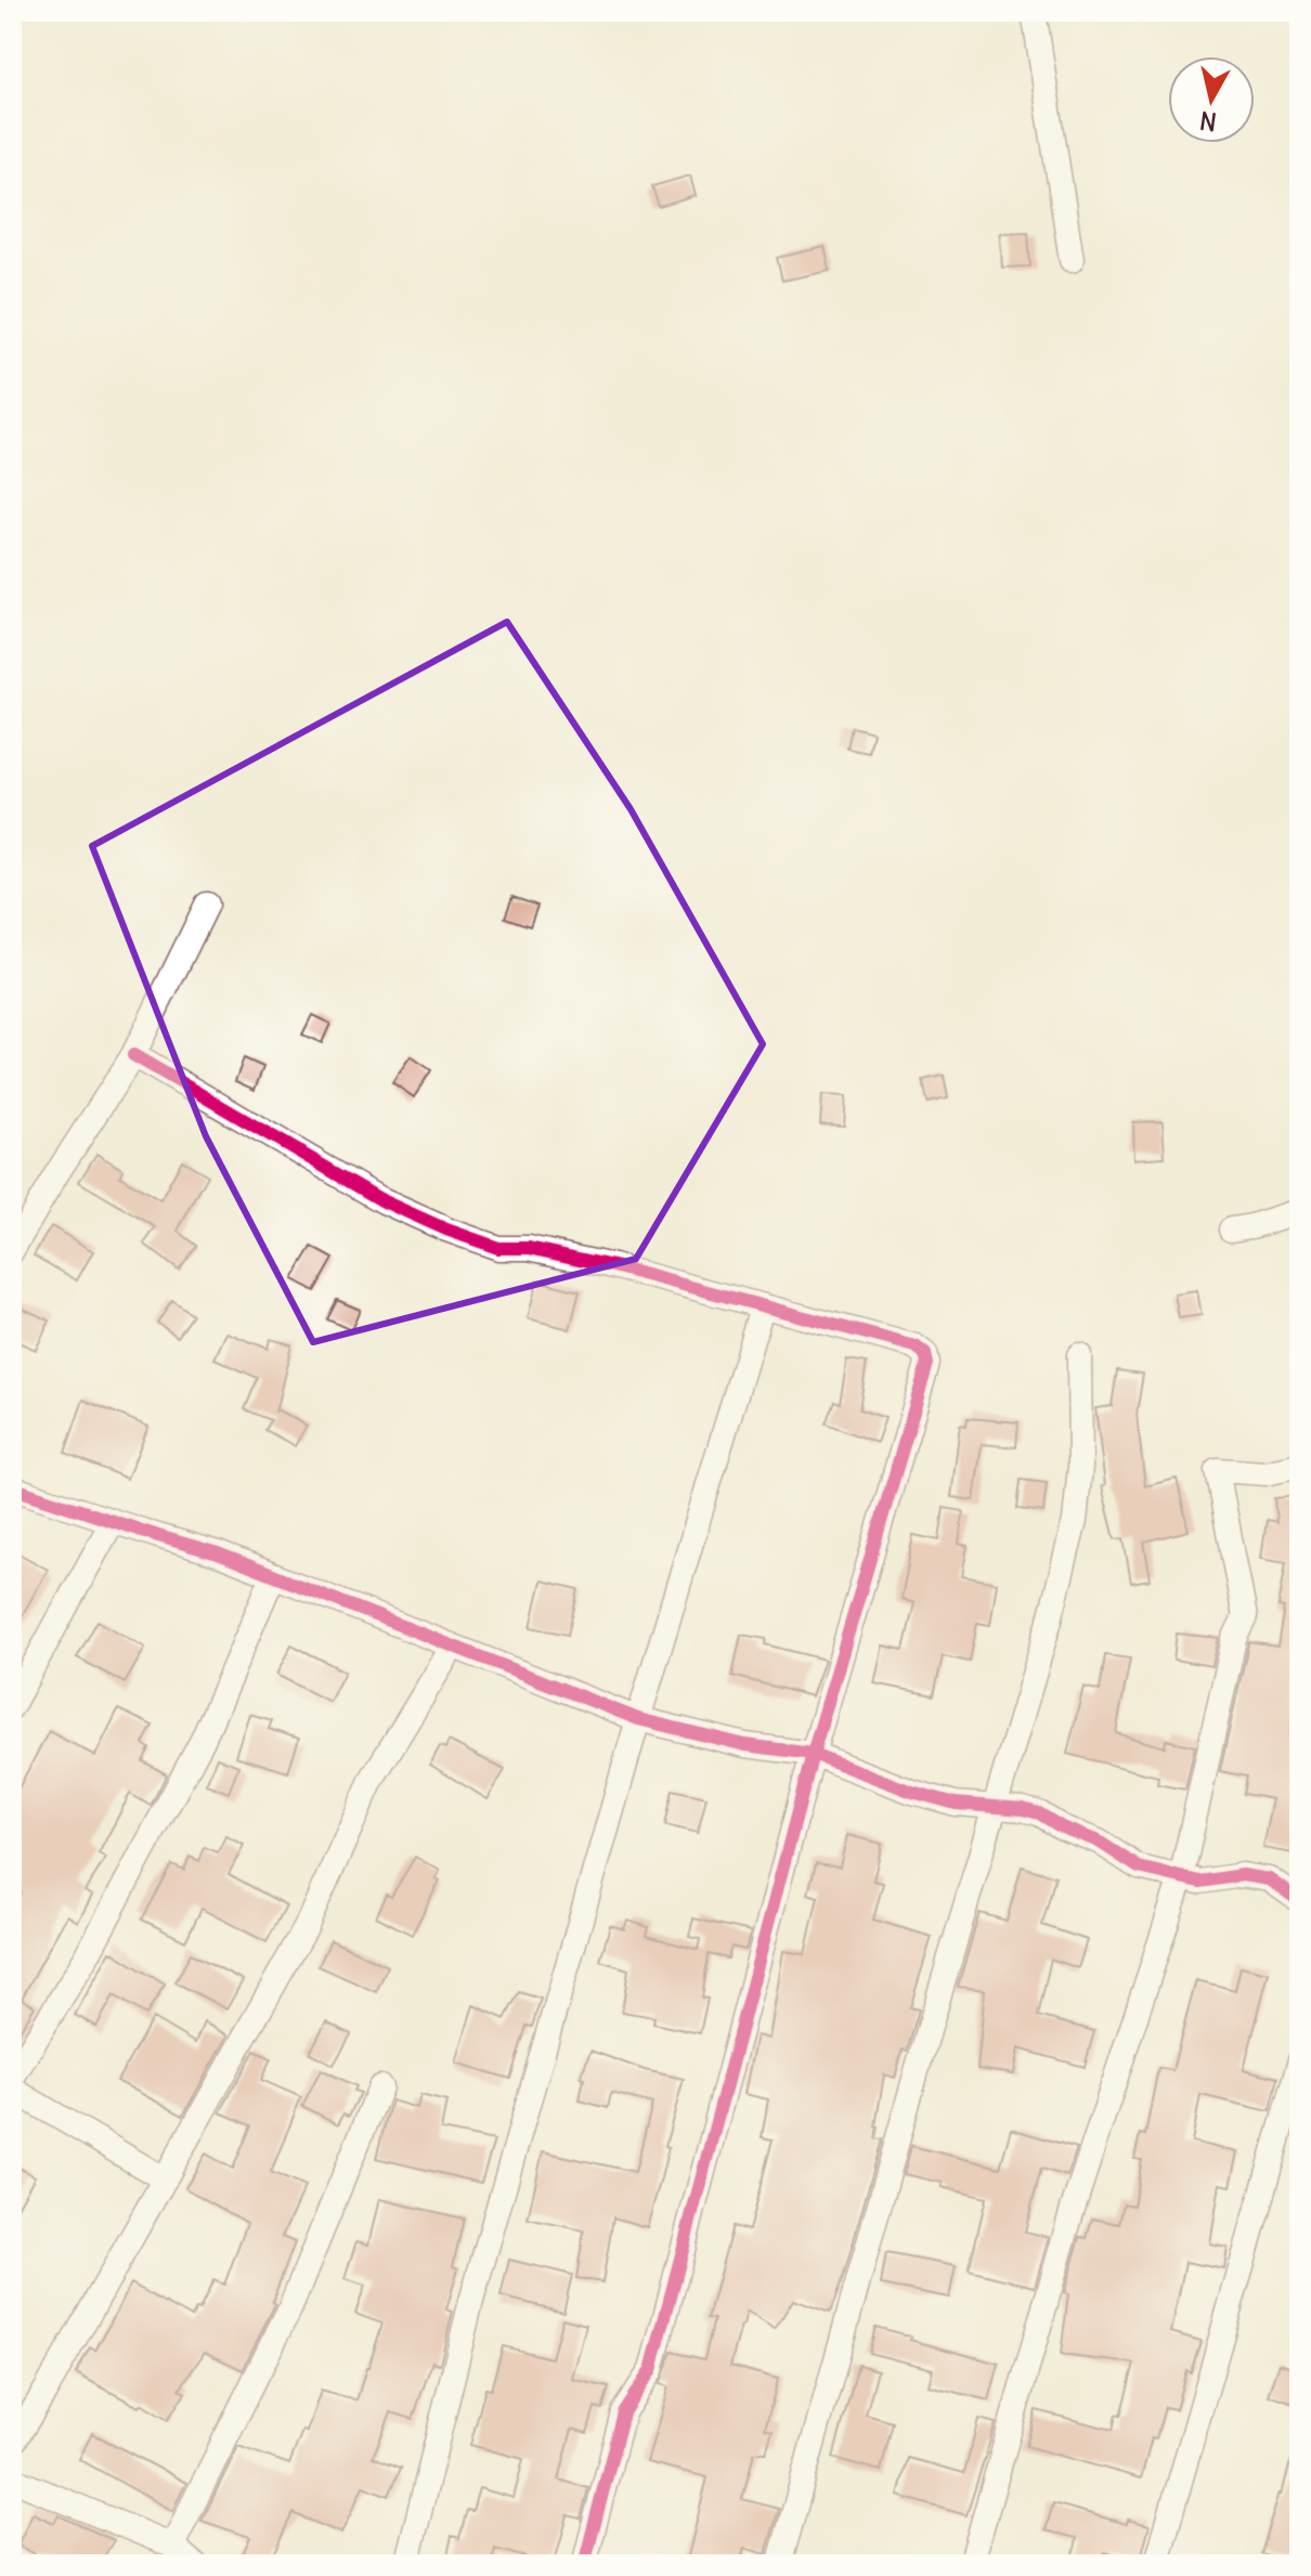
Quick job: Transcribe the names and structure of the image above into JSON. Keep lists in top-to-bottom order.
{
  "north": "bottom"
}
